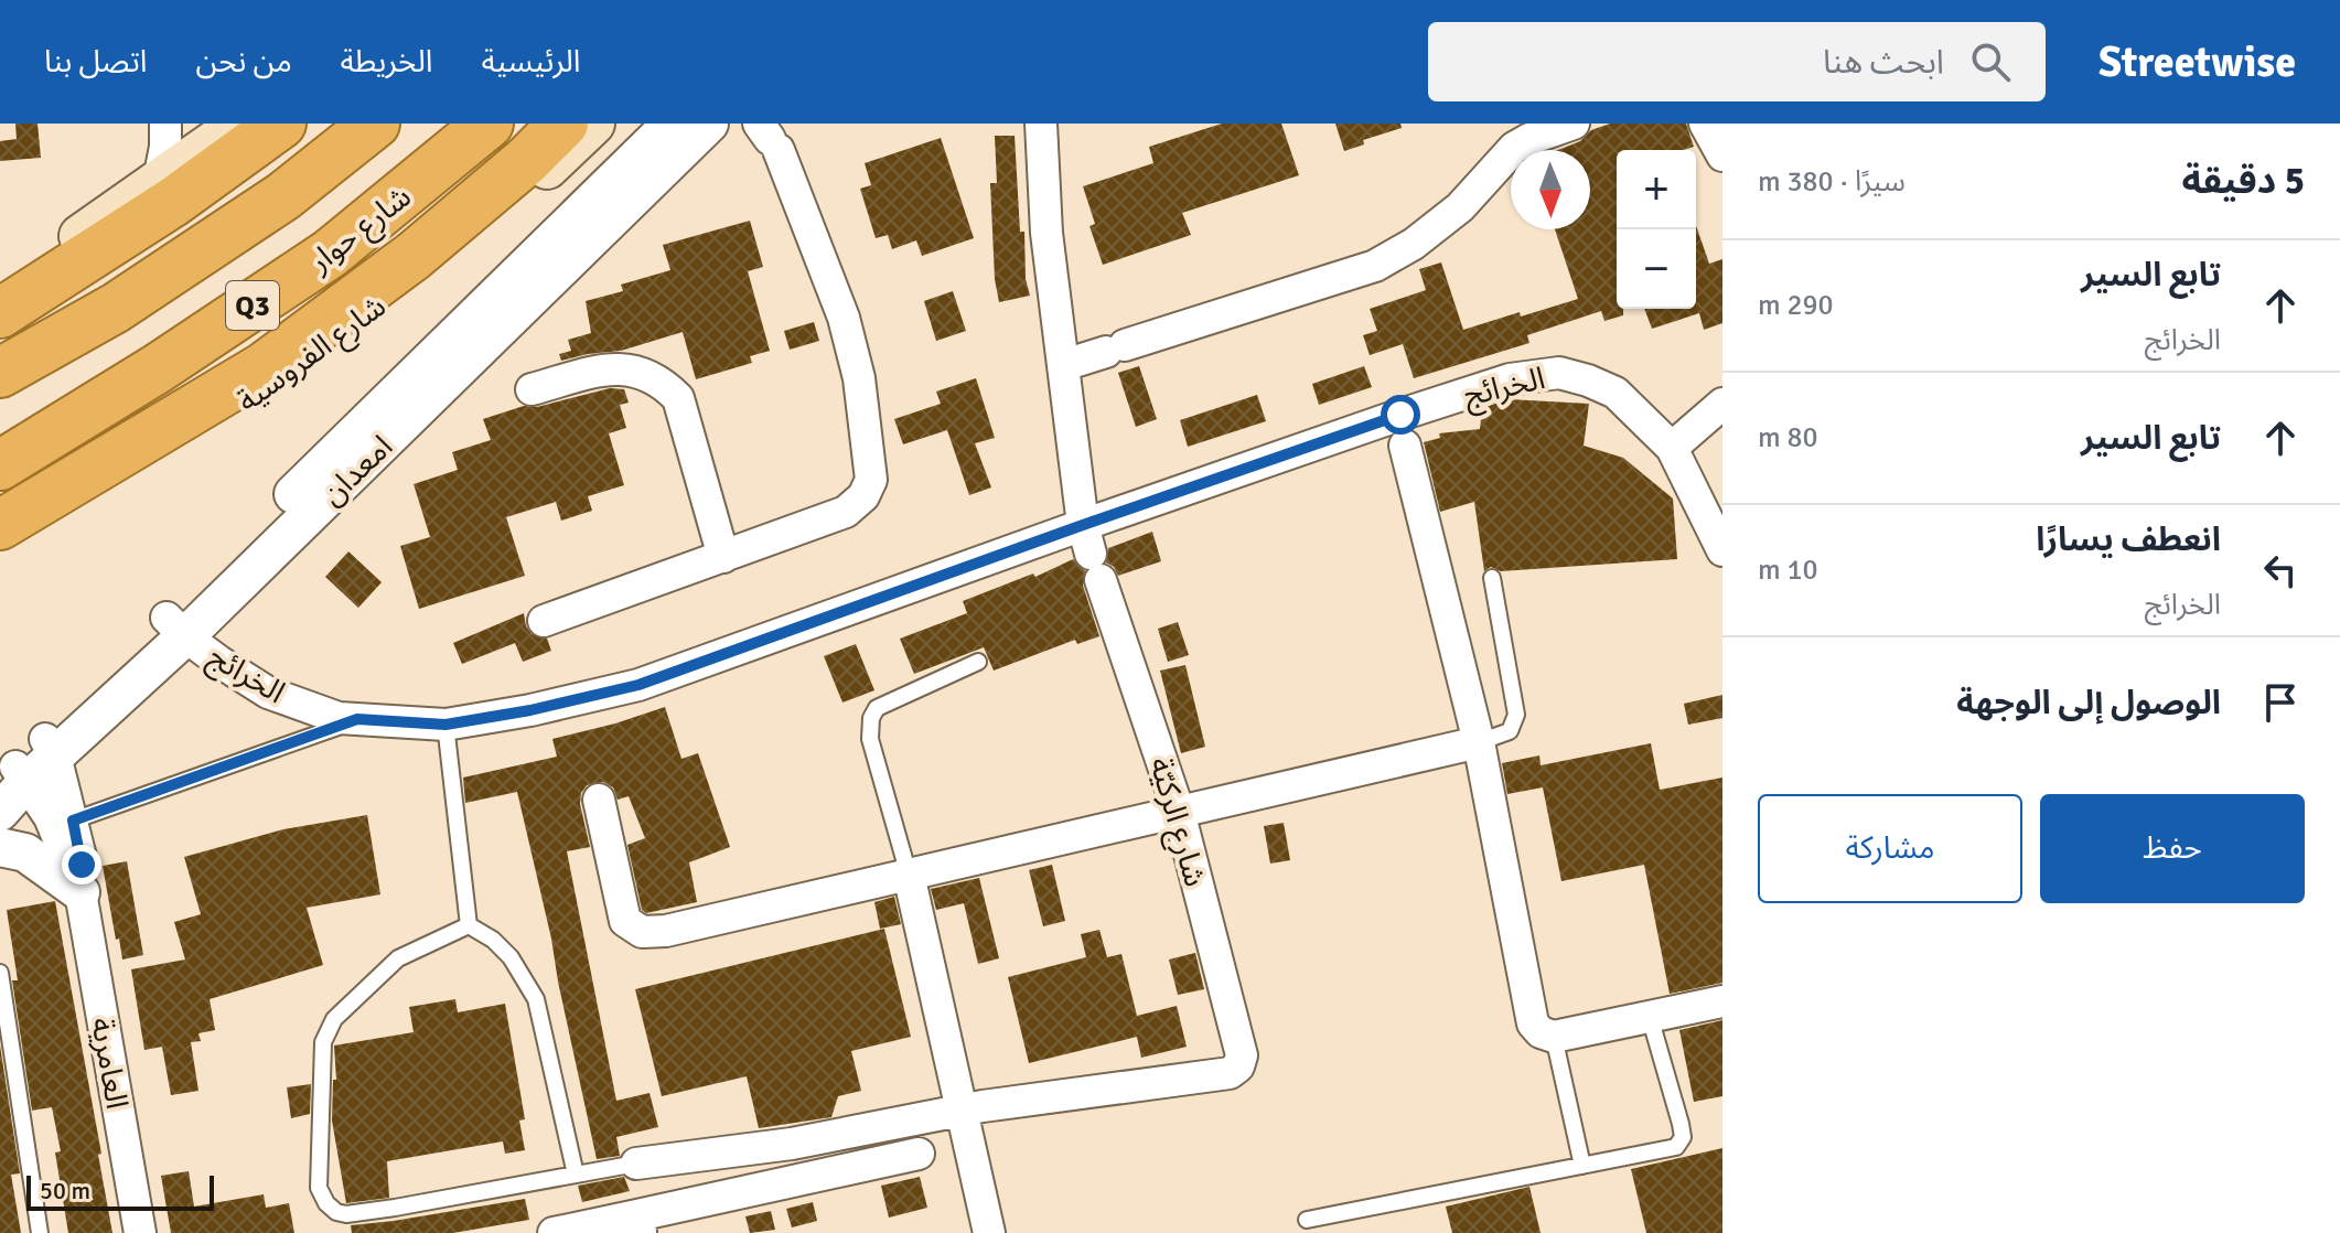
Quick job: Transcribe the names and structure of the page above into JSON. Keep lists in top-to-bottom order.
{
  "streets": {
    "highway": ["شارع حوار", "Q3"],
    "main road": ["شارع الفروسية"],
    "street": [
      "الخرائج",
      "امعدان",
      "شارع الركيّة",
      "العامرية"
    ]
  },
  "crossings": [
    ["الخرائج", "امعدان"],
    ["الخرائج", "شارع الركيّة"]
  ],
  "scale_bar": "50 m",
  "north": "bottom",
  "page": {
    "header": "Streetwise",
    "search": "ابحث هنا",
    "nav": [
      "الرئيسية",
      "الخريطة",
      "من نحن",
      "اتصل بنا"
    ],
    "heading": ["5 دقيقة", "سيرًا · 380 m"],
    "map_buttons": ["+", "−"],
    "list": [
      ["تابع السير", "الخرائج", "290 m"],
      ["تابع السير", "80 m"],
      ["انعطف يسارًا", "الخرائج", "10 m"],
      "الوصول إلى الوجهة"
    ],
    "buttons": ["حفظ", "مشاركة"],
    "scale": "50 m"
  }
}
